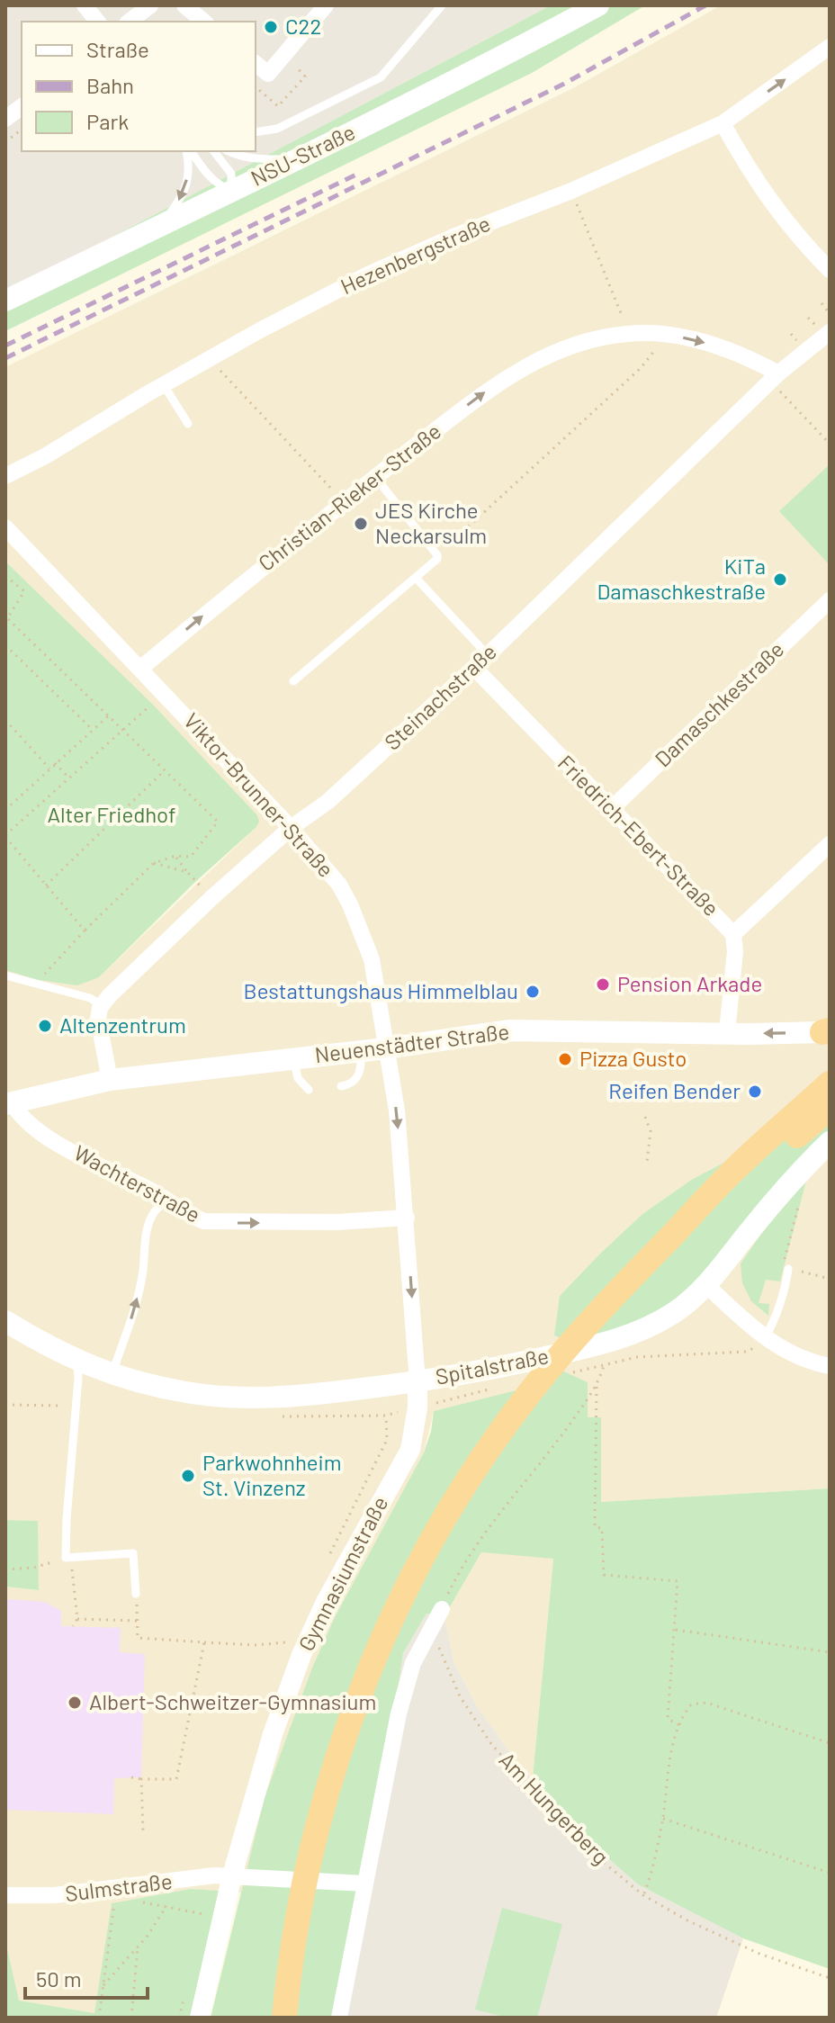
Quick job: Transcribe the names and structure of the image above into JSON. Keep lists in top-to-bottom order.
{
  "streets": {
    "main road": ["NSU-Straße", "Neuenstädter Straße", "Spitalstraße"],
    "street": [
      "Hezenbergstraße",
      "Christian-Rieker-Straße",
      "Steinachstraße",
      "Damaschkestraße",
      "Viktor-Brunner-Straße",
      "Friedrich-Ebert-Straße",
      "Wachterstraße",
      "Gymnasiumstraße",
      "Sulmstraße"
    ],
    "path": ["Am Hungerberg"]
  },
  "crossings": [
    ["Christian-Rieker-Straße", "Steinachstraße"],
    ["Christian-Rieker-Straße", "Viktor-Brunner-Straße"],
    ["Steinachstraße", "Viktor-Brunner-Straße"],
    ["Steinachstraße", "Friedrich-Ebert-Straße"],
    ["Damaschkestraße", "Friedrich-Ebert-Straße"],
    ["Viktor-Brunner-Straße", "Neuenstädter Straße"],
    ["Viktor-Brunner-Straße", "Wachterstraße"],
    ["Viktor-Brunner-Straße", "Spitalstraße"],
    ["Viktor-Brunner-Straße", "Gymnasiumstraße"],
    ["Friedrich-Ebert-Straße", "Neuenstädter Straße"],
    ["Neuenstädter Straße", "Wachterstraße"],
    ["Spitalstraße", "Gymnasiumstraße"],
    ["Gymnasiumstraße", "Sulmstraße"]
  ],
  "one_way": ["Christian-Rieker-Straße", "Wachterstraße"],
  "parks": ["Alter Friedhof"],
  "places": [
    "C22",
    "JES Kirche Neckarsulm",
    "KiTa Damaschkestraße",
    "Pension Arkade",
    "Bestattungshaus Himmelblau",
    "Altenzentrum",
    "Pizza Gusto",
    "Reifen Bender",
    "Parkwohnheim St. Vinzenz",
    "Albert-Schweitzer-Gymnasium"
  ],
  "legend": ["Straße", "Bahn", "Park"],
  "scale_bar": "50 m"
}
